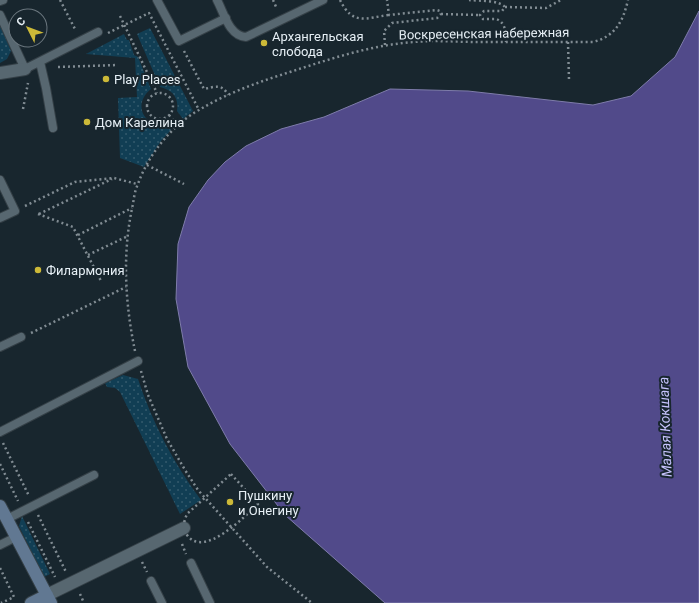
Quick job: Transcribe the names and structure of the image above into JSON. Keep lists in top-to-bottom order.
{
  "streets": {
    "path": ["Воскресенская набережная"]
  },
  "water": ["Малая Кокшага"],
  "places": [
    "Архангельская слобода",
    "Play Places",
    "Дом Карелина",
    "Филармония",
    "Пушкину и Онегину"
  ],
  "north": "top left"
}
